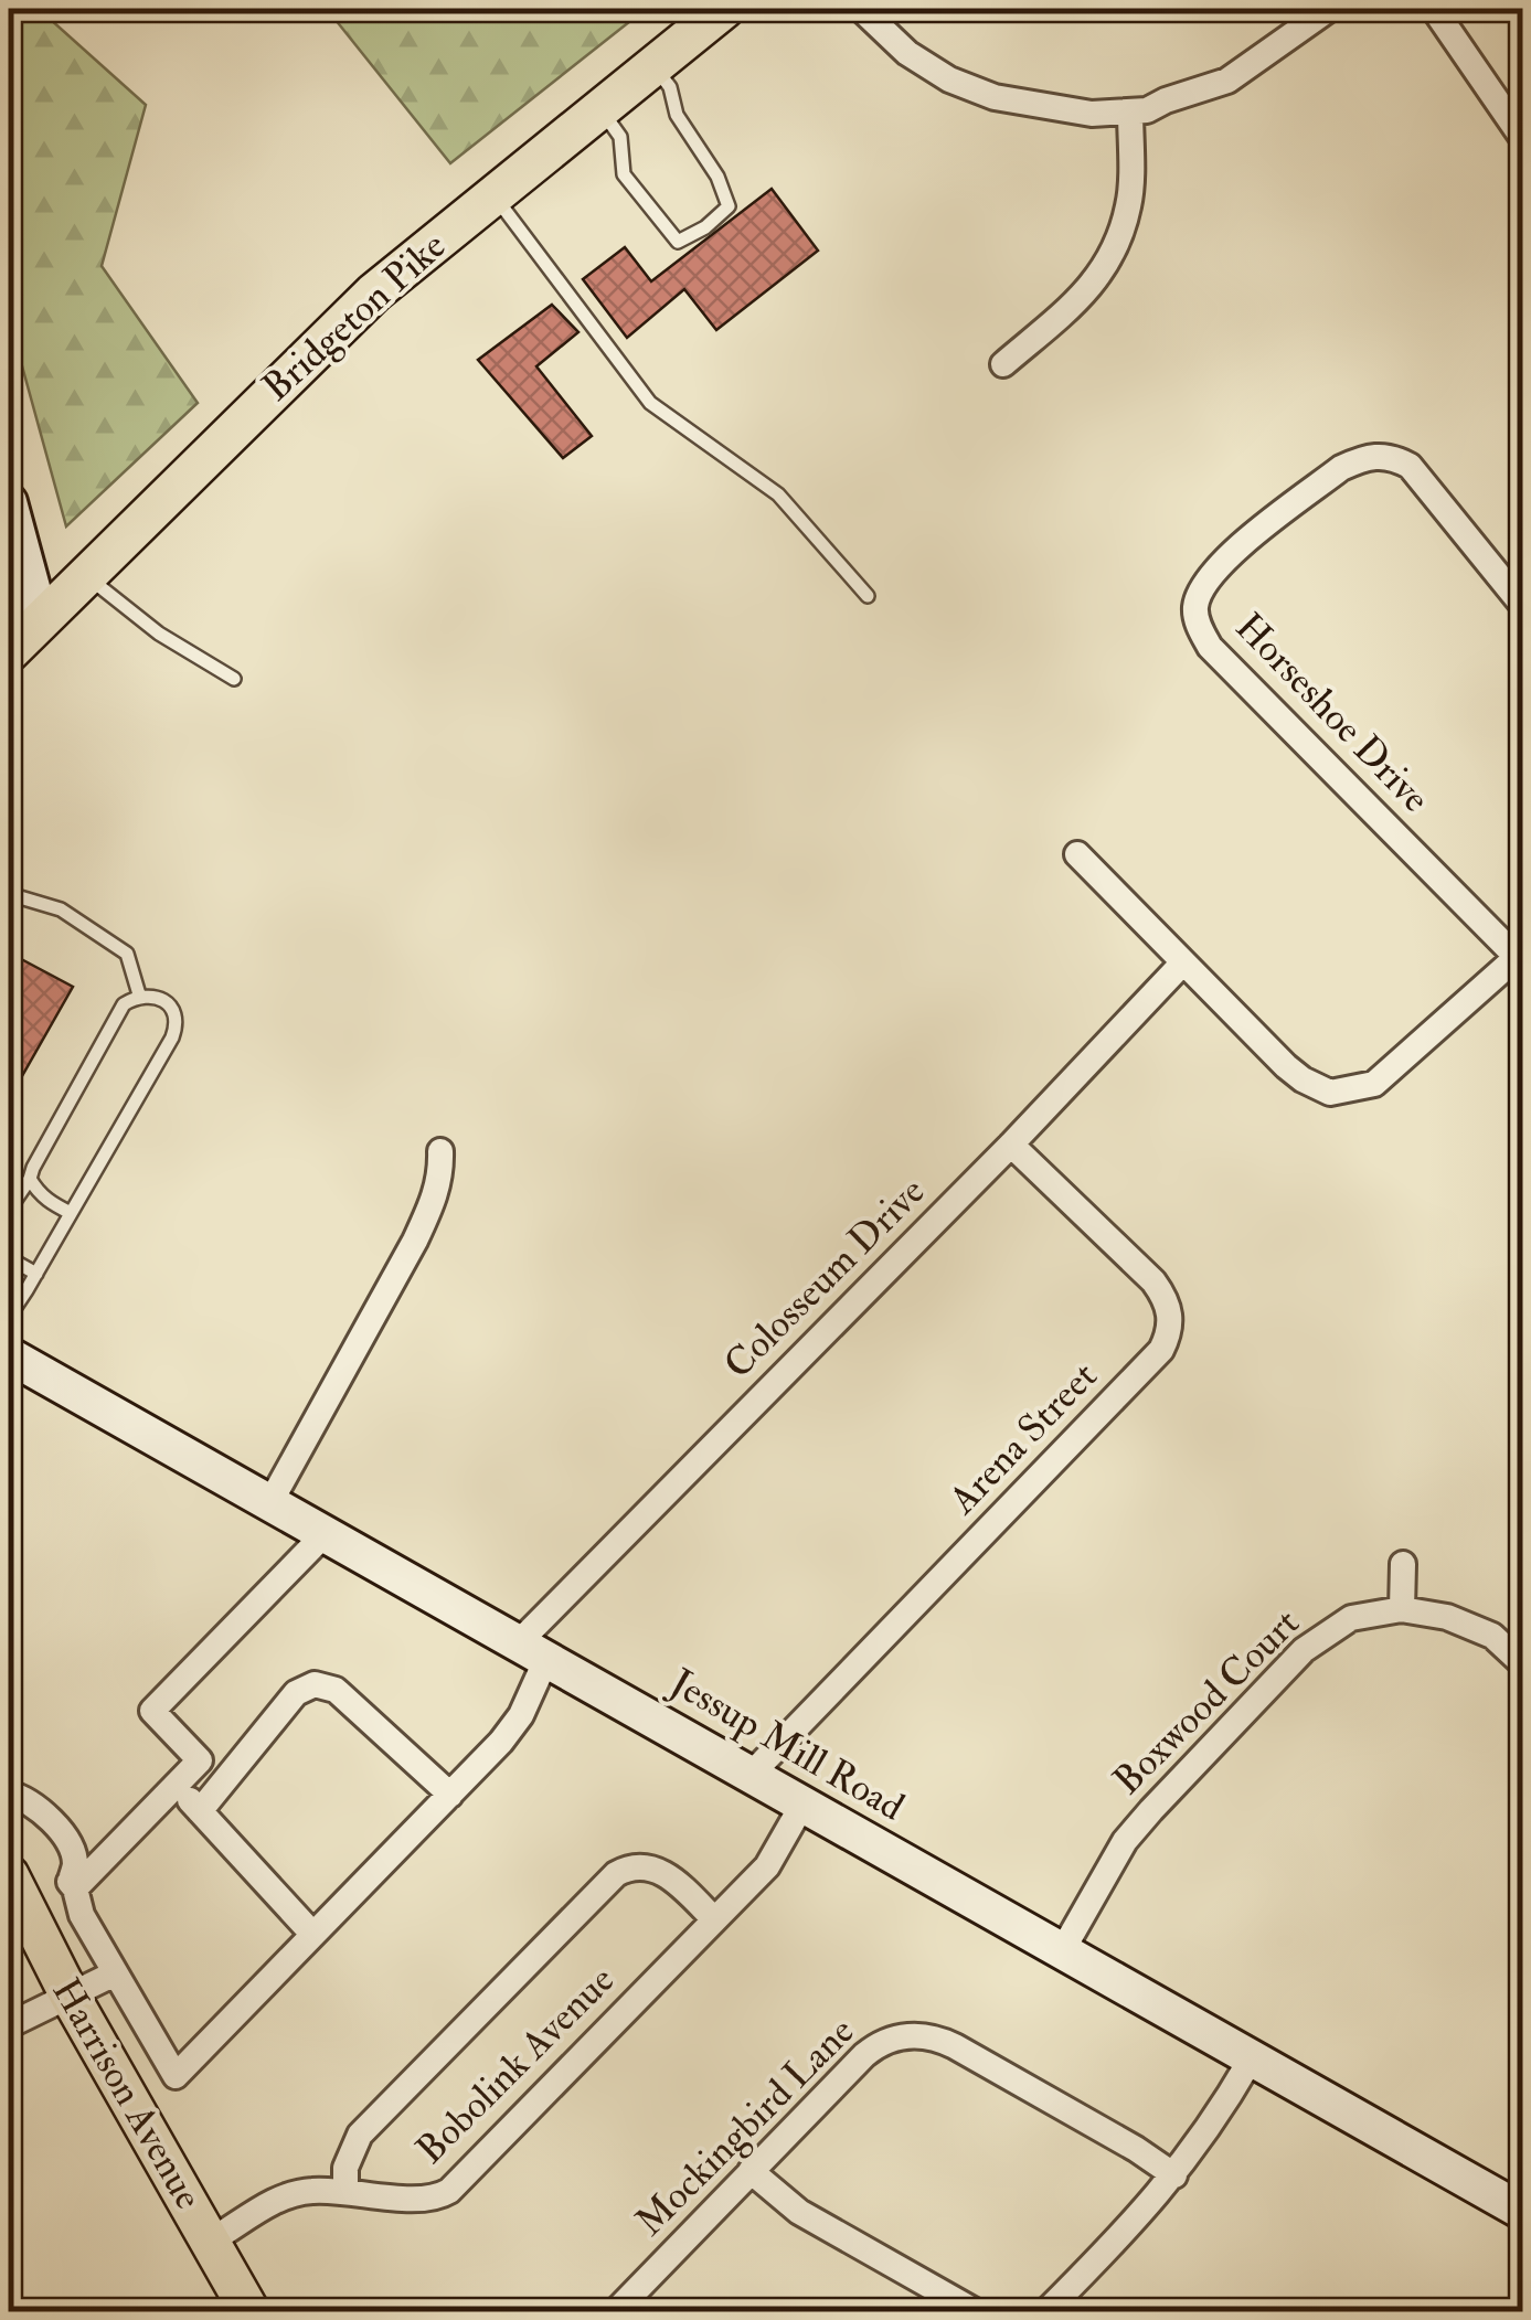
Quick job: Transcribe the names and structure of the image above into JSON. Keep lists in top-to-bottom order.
{
  "streets": {
    "main road": ["Bridgeton Pike", "Harrison Avenue"],
    "street": [
      "Horseshoe Drive",
      "Colosseum Drive",
      "Arena Street",
      "Boxwood Court",
      "Jessup Mill Road",
      "Bobolink Avenue",
      "Mockingbird Lane"
    ]
  },
  "crossings": [
    ["Colosseum Drive", "Arena Street"],
    ["Colosseum Drive", "Jessup Mill Road"],
    ["Arena Street", "Jessup Mill Road"],
    ["Boxwood Court", "Jessup Mill Road"],
    ["Jessup Mill Road", "Bobolink Avenue"],
    ["Bobolink Avenue", "Harrison Avenue"]
  ]
}
